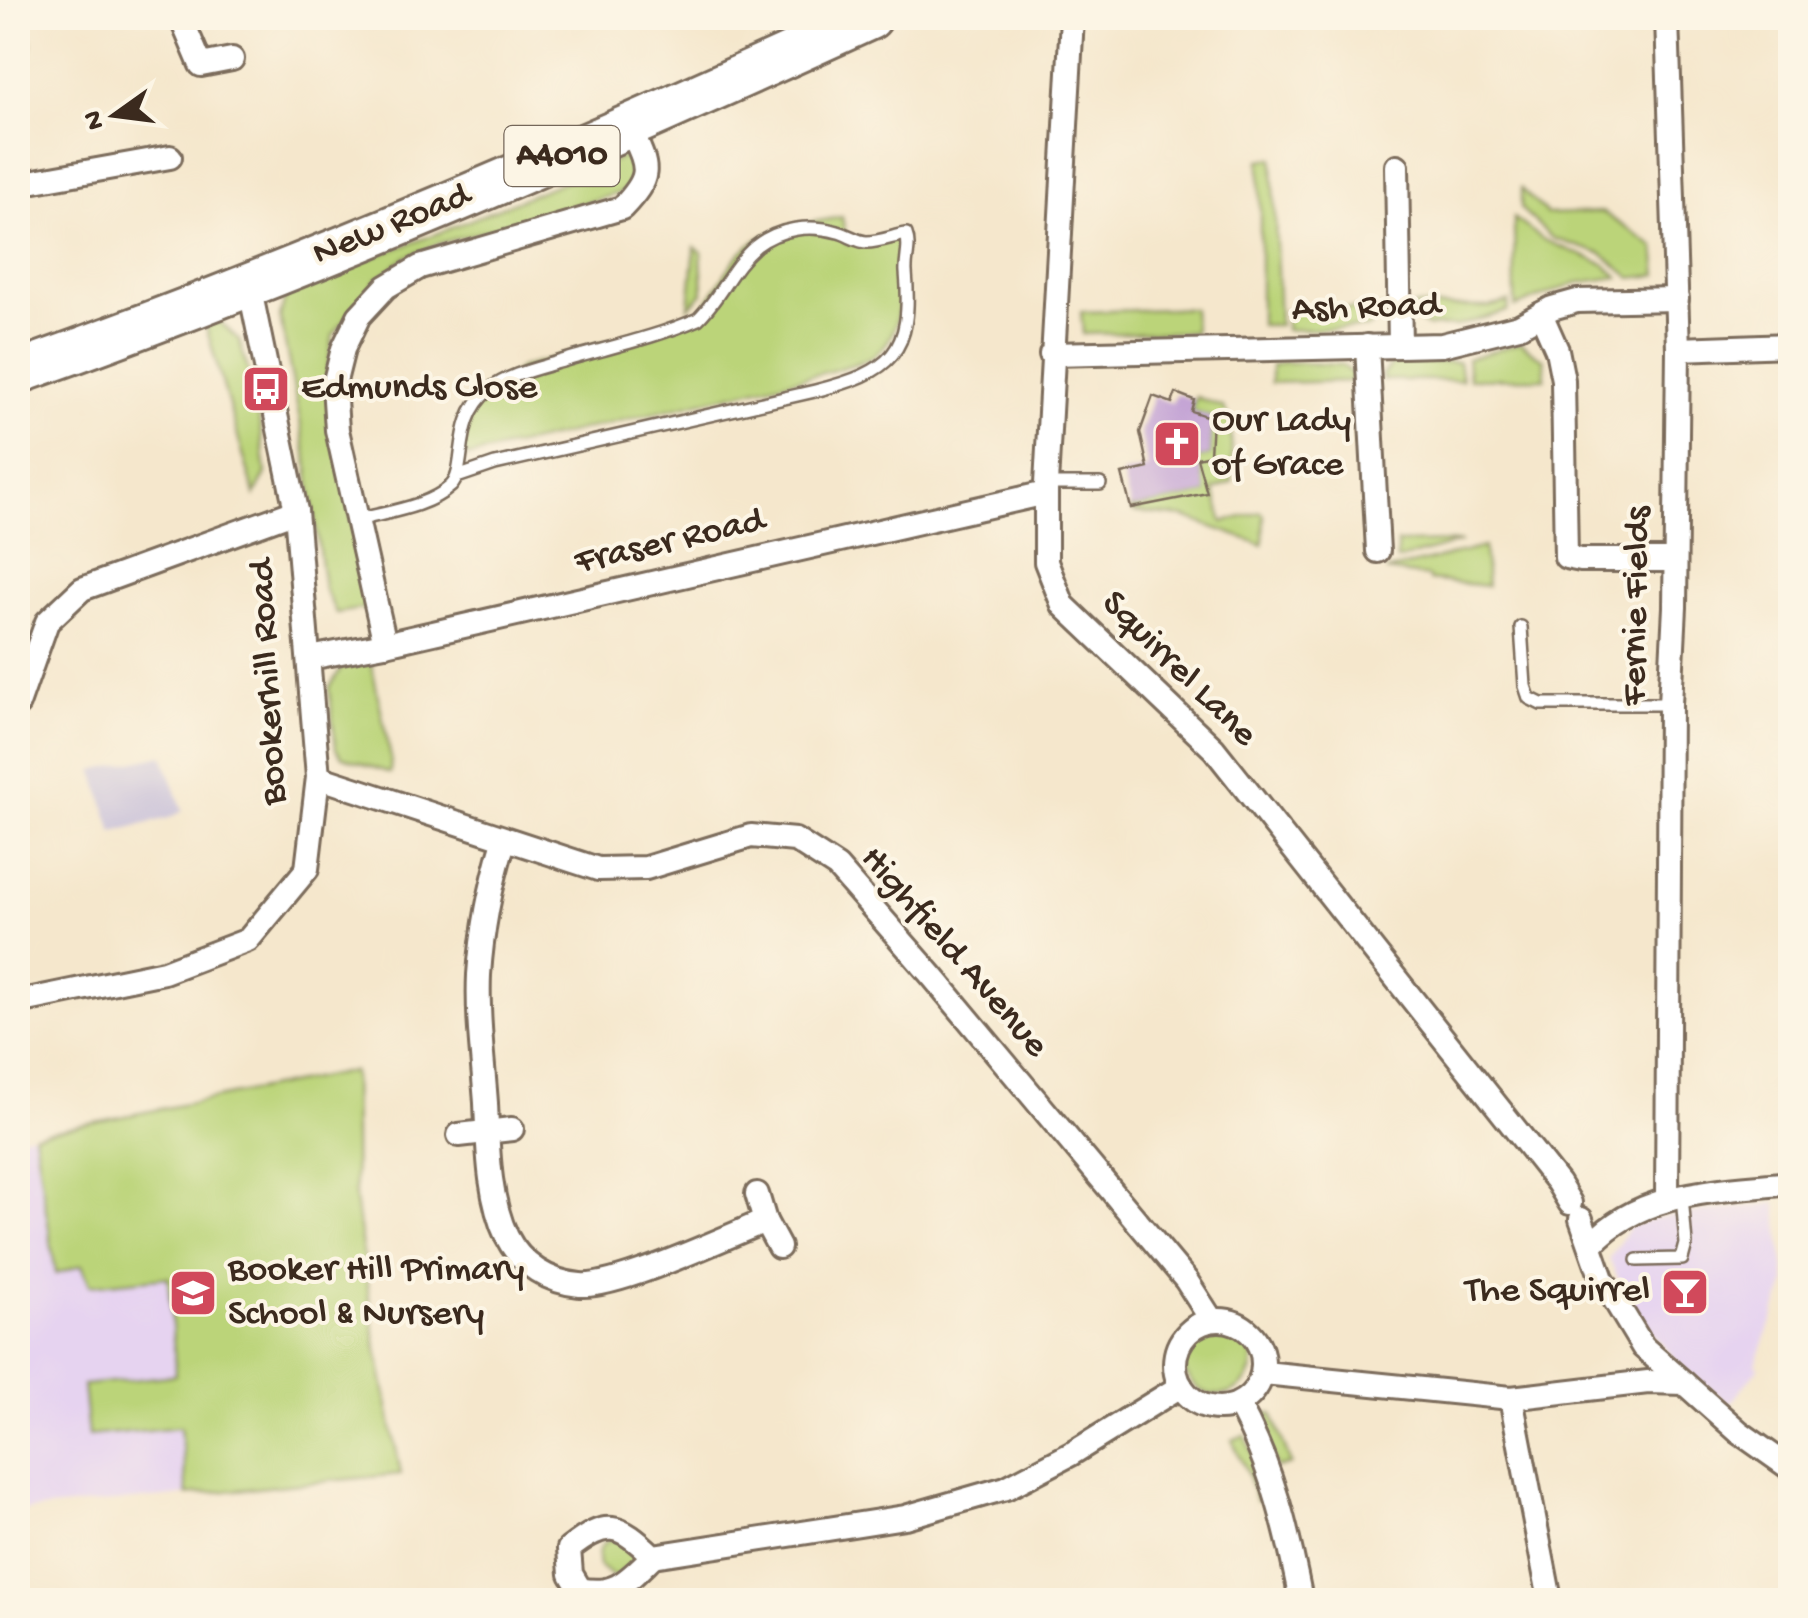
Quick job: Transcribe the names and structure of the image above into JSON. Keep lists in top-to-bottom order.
{
  "streets": {
    "highway": ["A4010", "New Road"],
    "street": [
      "Ash Road",
      "Fraser Road",
      "Fernie Fields",
      "Squirrel Lane",
      "Bookerhill Road",
      "Highfield Avenue"
    ]
  },
  "crossings": [
    ["New Road", "Bookerhill Road"],
    ["Ash Road", "Fernie Fields"],
    ["Ash Road", "Squirrel Lane"],
    ["Fraser Road", "Squirrel Lane"],
    ["Fraser Road", "Bookerhill Road"],
    ["Bookerhill Road", "Highfield Avenue"]
  ],
  "places": {
    "bus stop": ["Edmunds Close"],
    "church": ["Our Lady of Grace"],
    "bar": ["The Squirrel"],
    "school or university": ["Booker Hill Primary School & Nursery"]
  },
  "north": "left"
}
